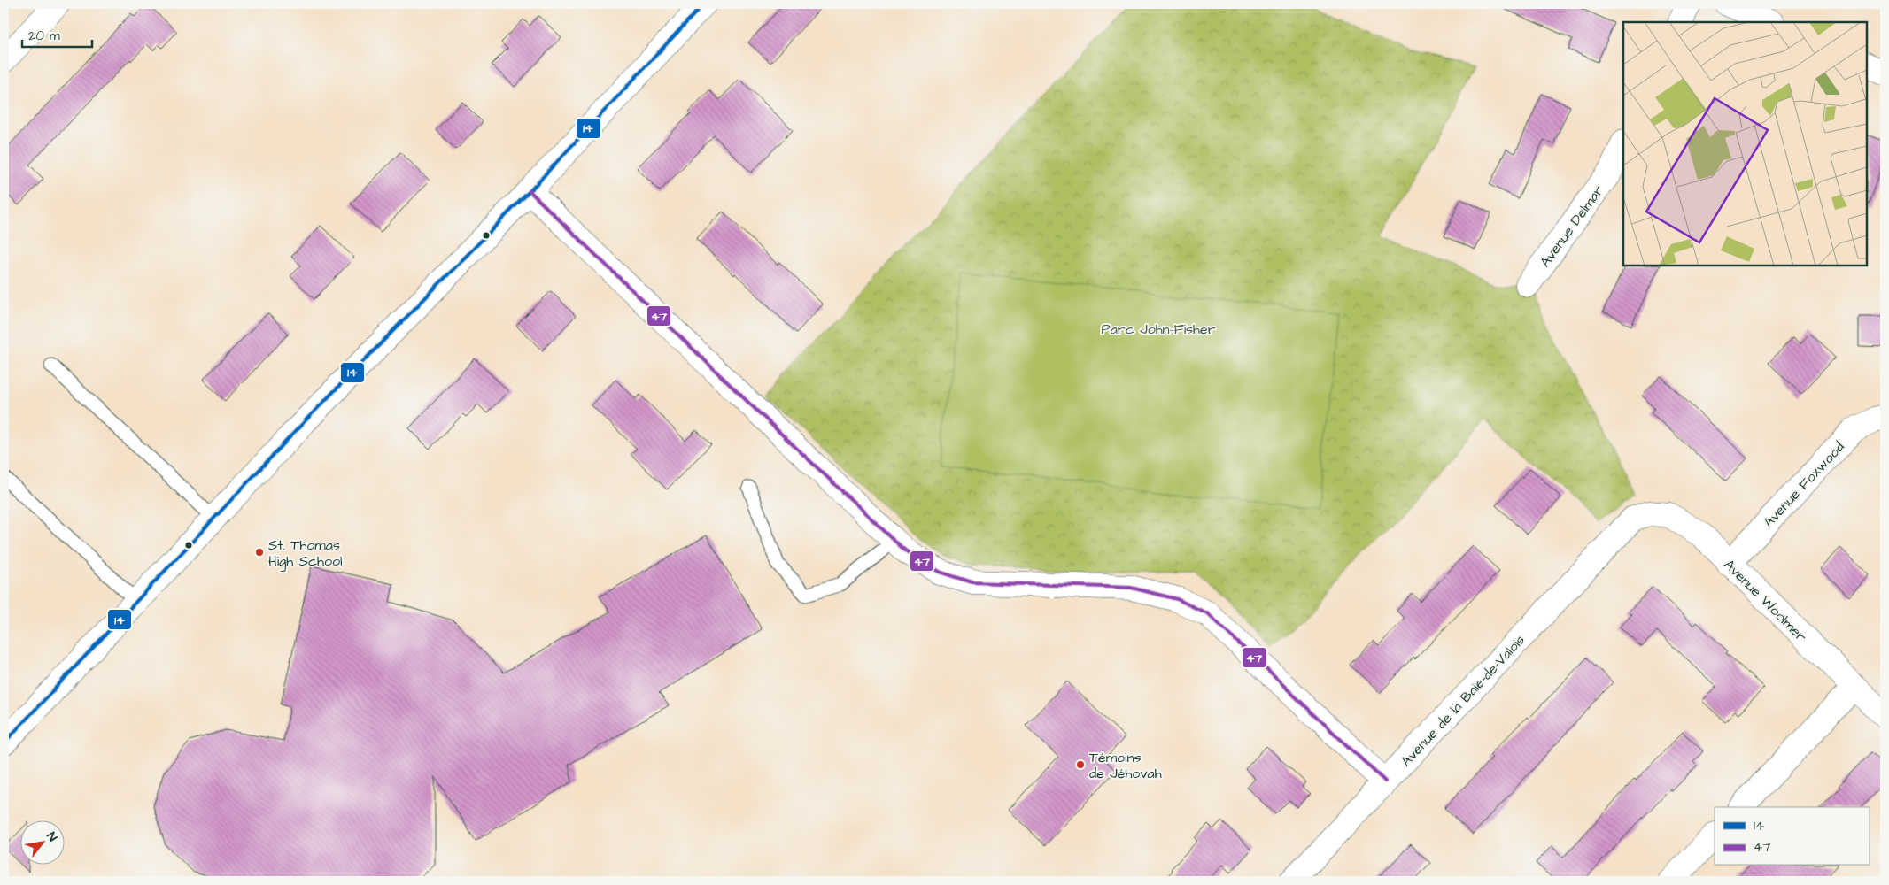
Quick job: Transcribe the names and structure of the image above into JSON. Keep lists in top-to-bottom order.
{
  "streets": {
    "street": [
      "Avenue Delmar",
      "Avenue Foxwood",
      "Avenue Woolmer",
      "Avenue de la Baie-de-Valois"
    ]
  },
  "crossings": [
    ["Avenue Foxwood", "Avenue Woolmer"],
    ["Avenue Woolmer", "Avenue de la Baie-de-Valois"]
  ],
  "parks": ["Parc John-Fisher"],
  "places": ["St. Thomas High School", "Témoins de Jéhovah"],
  "lines": ["transit line 14", "transit line 47"],
  "legend": ["14", "47"],
  "scale_bar": "20 m",
  "north": "top right"
}
